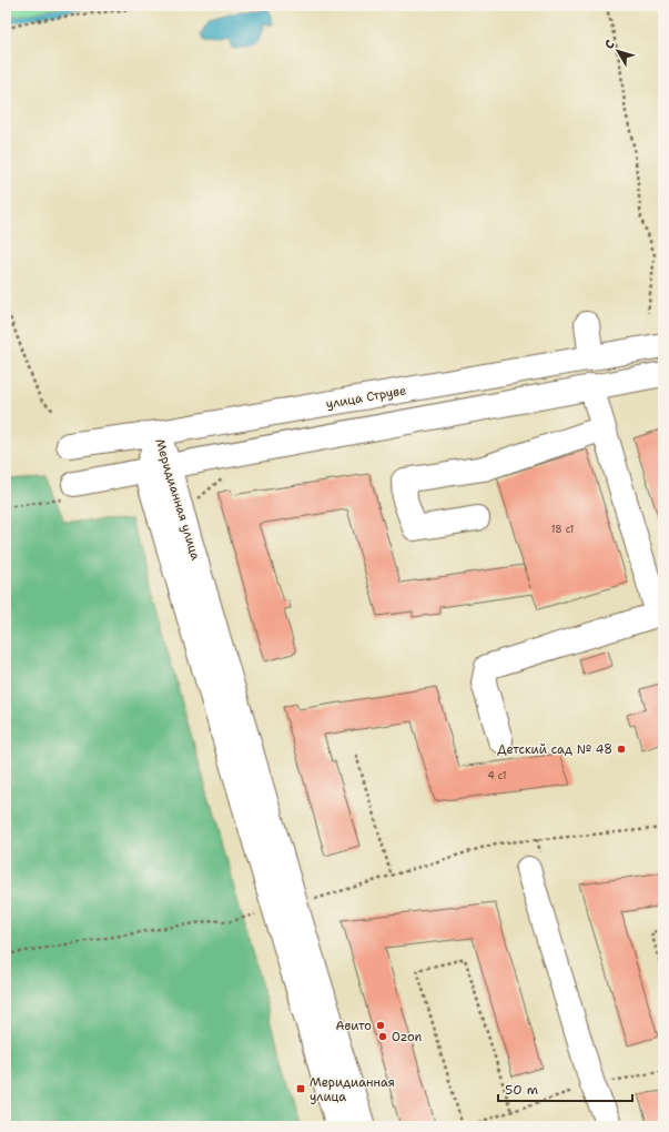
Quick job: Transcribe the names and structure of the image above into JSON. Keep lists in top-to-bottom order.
{
  "streets": {
    "street": ["улица Струве", "Меридианная улица"]
  },
  "crossings": [
    ["улица Струве", "Меридианная улица"]
  ],
  "places": {
    "other": ["Детский сад № 48", "Авито", "Ozon"],
    "transit": ["Меридианная улица"]
  },
  "house_numbers": ["18 с1", "4 с1"],
  "scale_bar": "50 m",
  "north": "top left"
}
